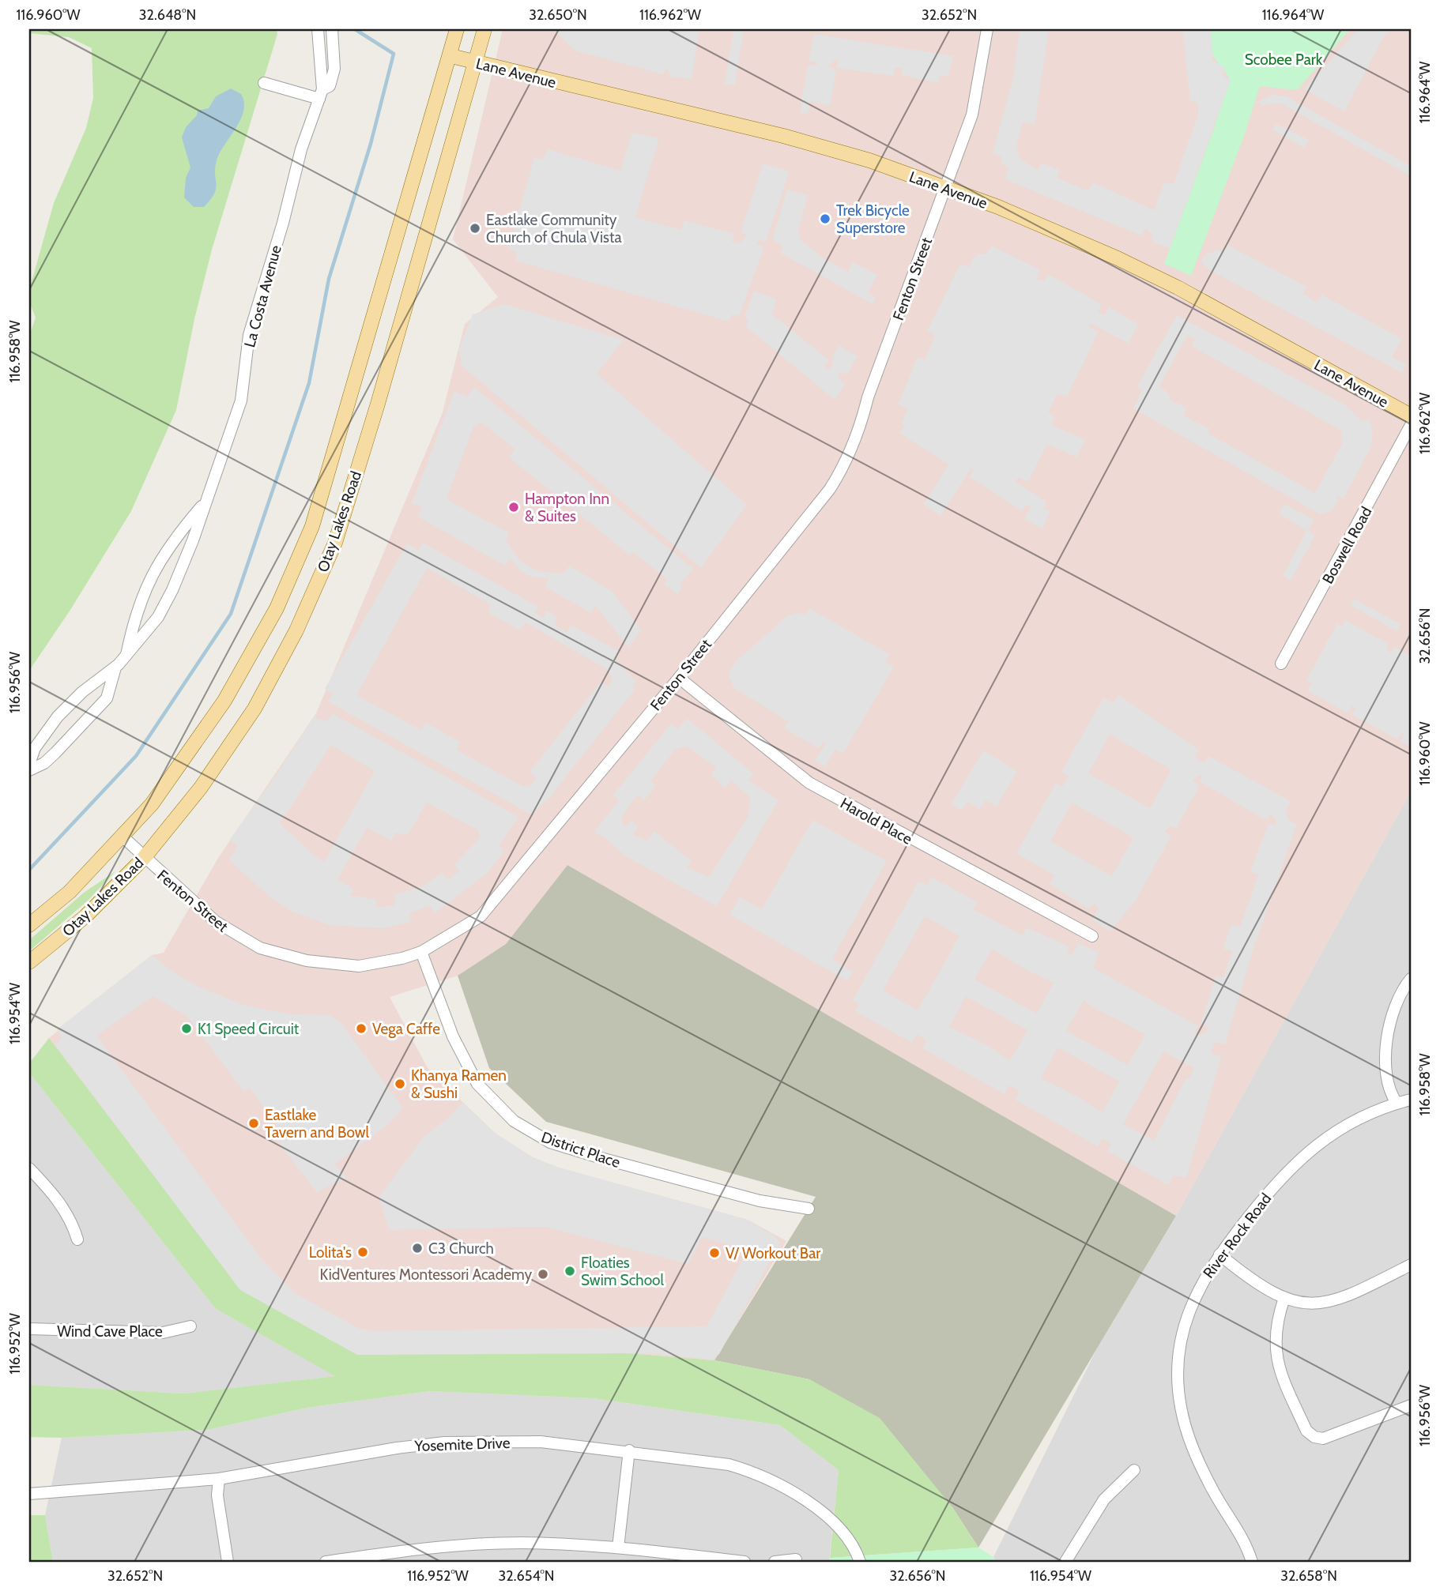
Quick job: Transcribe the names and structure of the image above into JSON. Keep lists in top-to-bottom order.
{
  "streets": {
    "main road": ["Lane Avenue", "Otay Lakes Road"],
    "street": [
      "Fenton Street",
      "La Costa Avenue",
      "Boswell Road",
      "Harold Place",
      "District Place",
      "River Rock Road",
      "Wind Cave Place",
      "Yosemite Drive"
    ]
  },
  "crossings": [
    ["Lane Avenue", "Fenton Street"],
    ["Lane Avenue", "Otay Lakes Road"],
    ["Fenton Street", "Otay Lakes Road"],
    ["Fenton Street", "Harold Place"],
    ["Fenton Street", "District Place"]
  ],
  "parks": ["Scobee Park"],
  "places": [
    "Trek Bicycle Superstore",
    "Eastlake Community Church of Chula Vista",
    "Hampton Inn & Suites",
    "K1 Speed Circuit",
    "Vega Caffe",
    "Khanya Ramen & Sushi",
    "Eastlake Tavern and Bowl",
    "C3 Church",
    "Lolita's",
    "V/ Workout Bar",
    "Floaties Swim School",
    "KidVentures Montessori Academy"
  ],
  "coordinates": [
    "116.960°W",
    "32.648°N",
    "32.650°N",
    "116.962°W",
    "32.652°N",
    "116.964°W",
    "116.958°W",
    "32.656°N",
    "116.956°W",
    "116.954°W",
    "116.952°W",
    "32.654°N",
    "32.658°N"
  ]
}
